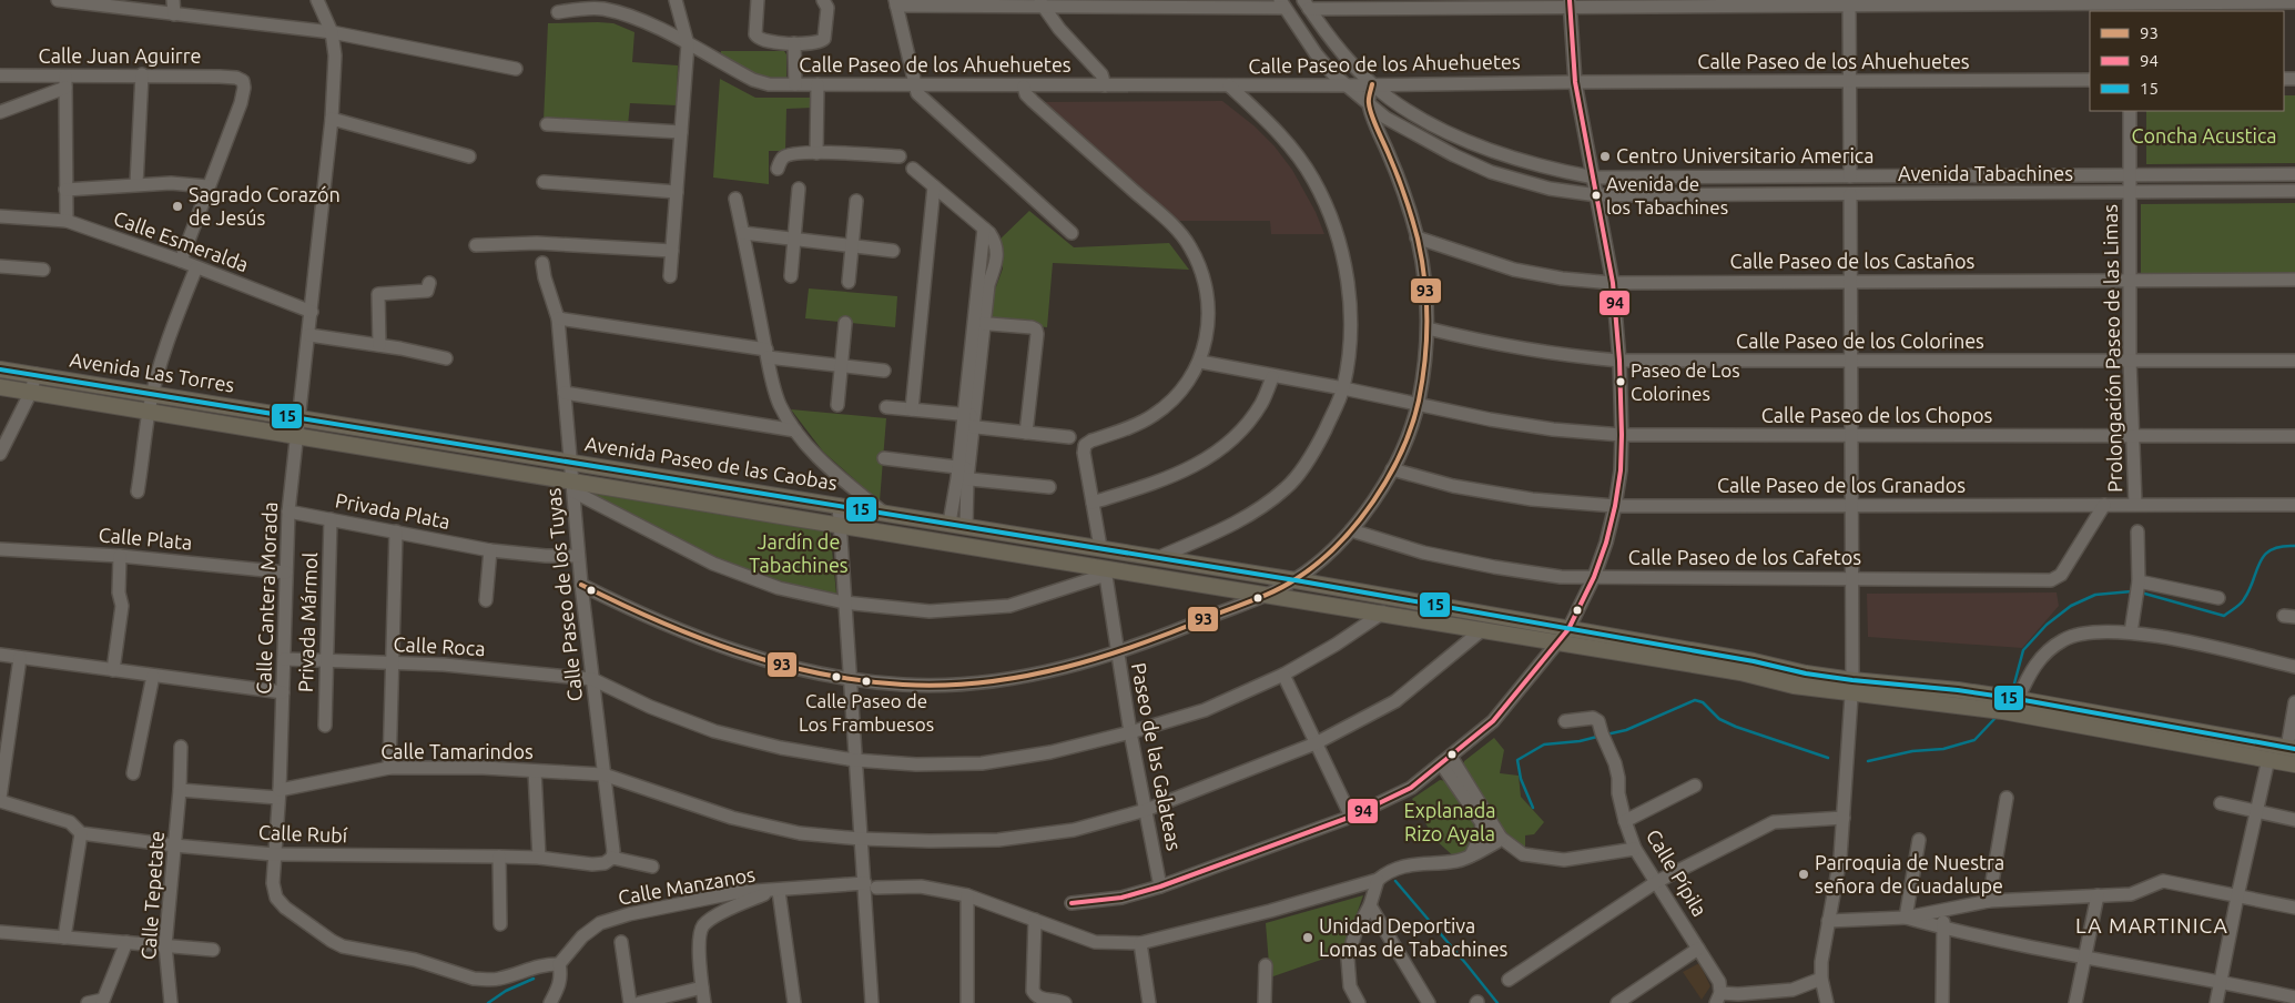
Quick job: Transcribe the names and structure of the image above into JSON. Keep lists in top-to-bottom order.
{
  "streets": {
    "main road": ["Avenida Las Torres", "Avenida Paseo de las Caobas"],
    "street": [
      "Calle Juan Aguirre",
      "Calle Paseo de los Ahuehuetes",
      "Avenida Tabachines",
      "Calle Esmeralda",
      "Calle Paseo de los Castaños",
      "Calle Paseo de los Colorines",
      "Prolongación Paseo de las Limas",
      "Calle Paseo de los Chopos",
      "Calle Paseo de los Granados",
      "Privada Plata",
      "Calle Plata",
      "Calle Paseo de los Cafetos",
      "Calle Paseo de los Tuyas",
      "Calle Cantera Morada",
      "Privada Mármol",
      "Calle Roca",
      "Calle Tamarindos",
      "Paseo de las Galateas",
      "Calle Rubí",
      "Calle Pípila",
      "Calle Manzanos",
      "Calle Tepetate"
    ]
  },
  "crossings": [
    ["Calle Paseo de los Ahuehuetes", "Avenida Tabachines"],
    ["Avenida Tabachines", "Prolongación Paseo de las Limas"],
    ["Calle Esmeralda", "Calle Cantera Morada"],
    ["Calle Paseo de los Castaños", "Prolongación Paseo de las Limas"],
    ["Calle Paseo de los Colorines", "Prolongación Paseo de las Limas"],
    ["Prolongación Paseo de las Limas", "Calle Paseo de los Chopos"],
    ["Prolongación Paseo de las Limas", "Calle Paseo de los Granados"],
    ["Avenida Las Torres", "Avenida Paseo de las Caobas"],
    ["Avenida Las Torres", "Calle Cantera Morada"],
    ["Avenida Paseo de las Caobas", "Calle Paseo de los Tuyas"],
    ["Avenida Paseo de las Caobas", "Calle Cantera Morada"],
    ["Avenida Paseo de las Caobas", "Calle Tamarindos"],
    ["Avenida Paseo de las Caobas", "Paseo de las Galateas"],
    ["Calle Paseo de los Granados", "Calle Paseo de los Cafetos"],
    ["Privada Plata", "Calle Paseo de los Tuyas"],
    ["Privada Plata", "Calle Cantera Morada"],
    ["Privada Plata", "Privada Mármol"],
    ["Calle Plata", "Calle Cantera Morada"],
    ["Calle Paseo de los Tuyas", "Calle Roca"],
    ["Calle Paseo de los Tuyas", "Calle Tamarindos"],
    ["Calle Paseo de los Tuyas", "Calle Rubí"],
    ["Calle Cantera Morada", "Calle Roca"],
    ["Calle Cantera Morada", "Calle Tamarindos"],
    ["Calle Cantera Morada", "Calle Rubí"],
    ["Calle Cantera Morada", "Calle Manzanos"],
    ["Privada Mármol", "Calle Roca"],
    ["Calle Tamarindos", "Paseo de las Galateas"],
    ["Calle Tamarindos", "Calle Tepetate"],
    ["Calle Rubí", "Calle Tepetate"]
  ],
  "districts": ["LA MARTINICA"],
  "parks": ["Concha Acustica", "Jardín de Tabachines", "Explanada Rizo Ayala"],
  "places": [
    "Centro Universitario America",
    "Avenida de los Tabachines",
    "Sagrado Corazón de Jesús",
    "Paseo de Los Colorines",
    "Calle Paseo de Los Frambuesos",
    "Parroquia de Nuestra señora de Guadalupe",
    "Unidad Deportiva Lomas de Tabachines"
  ],
  "lines": ["transit line 94", "transit line 93", "transit line 15"],
  "legend": ["93", "94", "15"]
}
